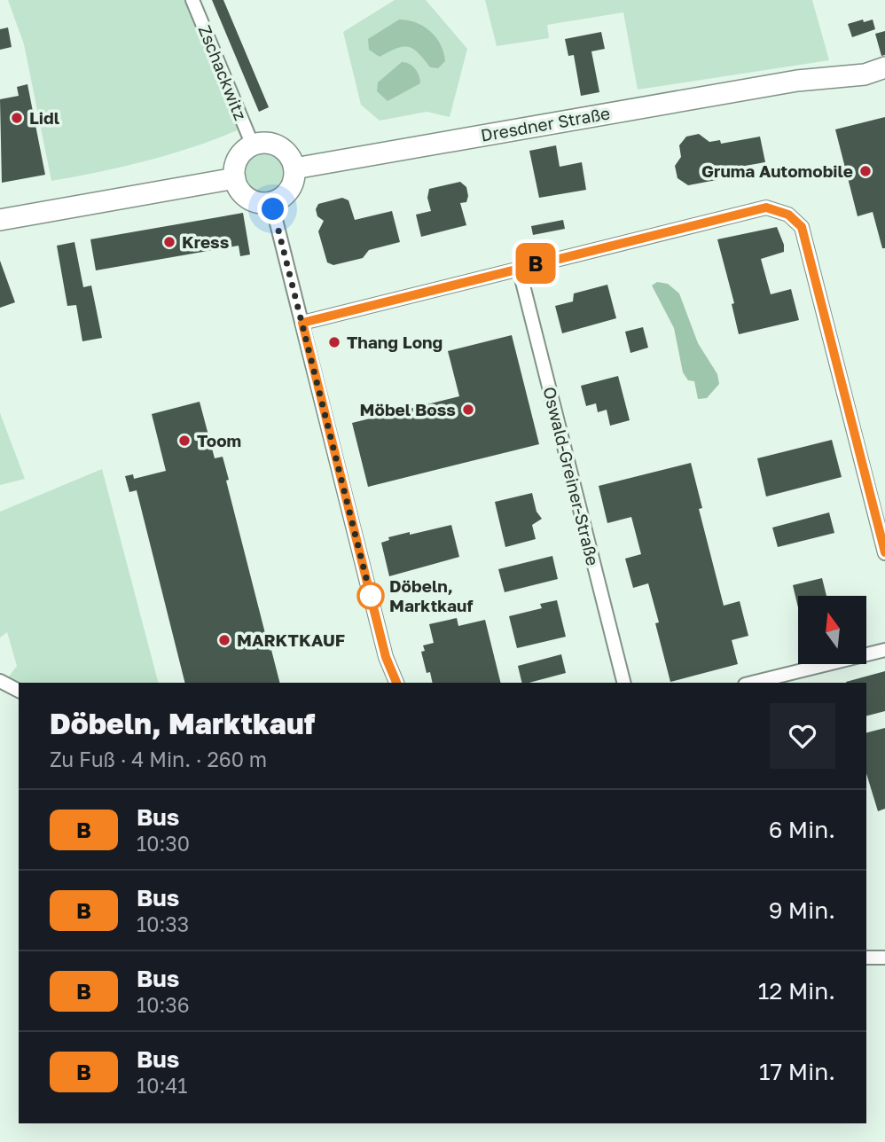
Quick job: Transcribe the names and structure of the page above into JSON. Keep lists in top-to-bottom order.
{
  "streets": {
    "main road": ["Dresdner Straße"],
    "street": ["Zschackwitz", "Oswald-Greiner-Straße"]
  },
  "crossings": [
    ["Zschackwitz", "Dresdner Straße"]
  ],
  "places": [
    "Lidl",
    "Gruma Automobile",
    "Kress",
    "Thang Long",
    "Möbel Boss",
    "Toom",
    "Döbeln, Marktkauf",
    "MARKTKAUF"
  ],
  "lines": ["bus line B"],
  "north": "top",
  "page": {
    "on_map": "B",
    "heading": ["Döbeln, Marktkauf", "Zu Fuß · 4 Min. · 260 m"],
    "list": [
      {
        "mark": "B",
        "name": "Bus",
        "note": "10:30",
        "value": "6 Min."
      },
      {
        "mark": "B",
        "name": "Bus",
        "note": "10:33",
        "value": "9 Min."
      },
      {
        "mark": "B",
        "name": "Bus",
        "note": "10:36",
        "value": "12 Min."
      },
      {
        "mark": "B",
        "name": "Bus",
        "note": "10:41",
        "value": "17 Min."
      }
    ]
  }
}
